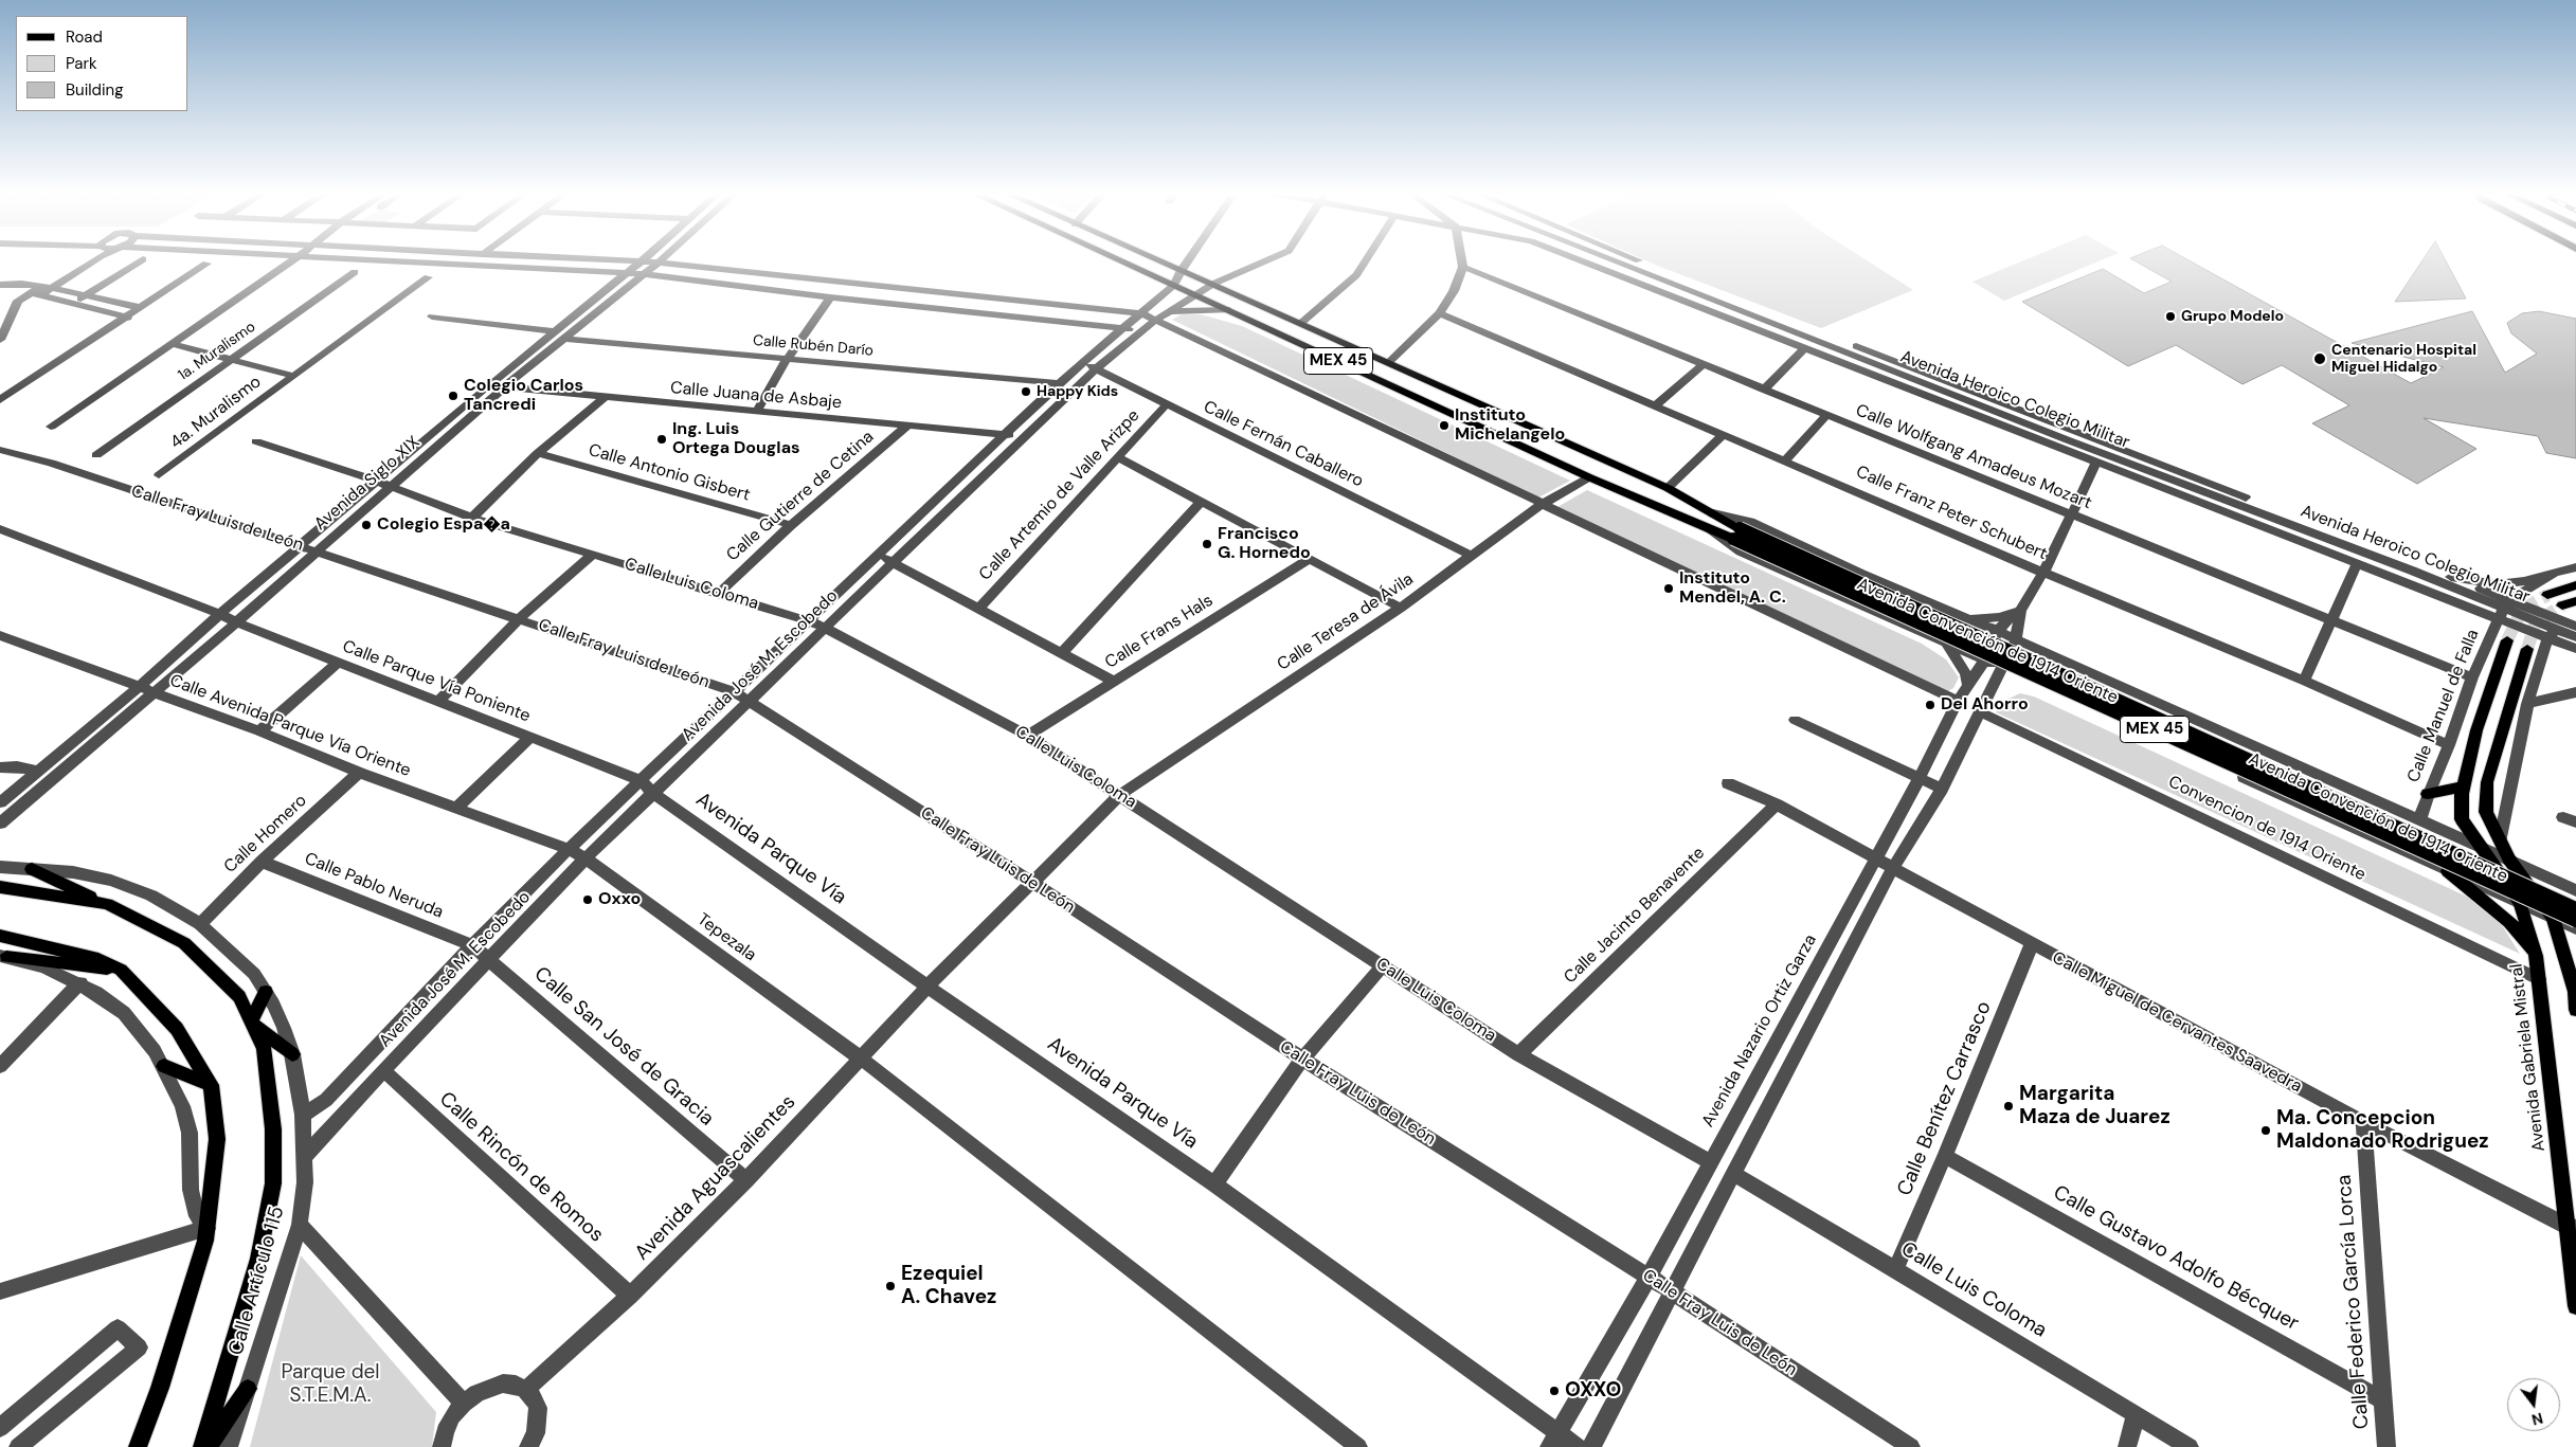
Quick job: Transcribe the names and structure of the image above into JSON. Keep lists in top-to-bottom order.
{
  "streets": {
    "main road": ["MEX 45", "Avenida Convención de 1914 Oriente", "Avenida Gabriela Mistral"],
    "street": [
      "Calle Rubén Darío",
      "1a. Muralismo",
      "Calle Juana de Asbaje",
      "Avenida Heroico Colegio Militar",
      "4a. Muralismo",
      "Calle Fernán Caballero",
      "Calle Wolfgang Amadeus Mozart",
      "Calle Antonio Gisbert",
      "Avenida Siglo XIX",
      "Calle Artemio de Valle Arizpe",
      "Calle Gutierre de Cetina",
      "Calle Franz Peter Schubert",
      "Calle Fray Luis de León",
      "Calle Luis Coloma",
      "Calle Teresa de Ávila",
      "Calle Frans Hals",
      "Avenida José M. Escobedo",
      "Calle Parque Vía Poniente",
      "Calle Manuel de Falla",
      "Calle Avenida Parque Vía Oriente",
      "Convencion de 1914 Oriente",
      "Calle Homero",
      "Avenida Parque Vía",
      "Calle Pablo Neruda",
      "Calle Jacinto Benavente",
      "Tepezala",
      "Calle Miguel de Cervantes Saavedra",
      "Avenida Nazario Ortiz Garza",
      "Calle San José de Gracia",
      "Calle Benítez Carrasco",
      "Calle Rincón de Romos",
      "Avenida Aguascalientes",
      "Calle Gustavo Adolfo Bécquer",
      "Calle Artículo 115",
      "Calle Federico García Lorca"
    ]
  },
  "crossings": [
    ["Calle Rubén Darío", "Avenida Siglo XIX"],
    ["Calle Rubén Darío", "Avenida José M. Escobedo"],
    ["Calle Juana de Asbaje", "Avenida Siglo XIX"],
    ["Calle Juana de Asbaje", "Calle Gutierre de Cetina"],
    ["Calle Juana de Asbaje", "Avenida José M. Escobedo"],
    ["Avenida Heroico Colegio Militar", "Calle Manuel de Falla"],
    ["Avenida Heroico Colegio Militar", "Avenida Nazario Ortiz Garza"],
    ["Calle Fernán Caballero", "Calle Artemio de Valle Arizpe"],
    ["Calle Fernán Caballero", "Calle Teresa de Ávila"],
    ["Calle Fernán Caballero", "Avenida José M. Escobedo"],
    ["Calle Wolfgang Amadeus Mozart", "Calle Manuel de Falla"],
    ["Calle Wolfgang Amadeus Mozart", "Avenida Nazario Ortiz Garza"],
    ["Calle Antonio Gisbert", "Calle Gutierre de Cetina"],
    ["Avenida Siglo XIX", "Calle Fray Luis de León"],
    ["Avenida Siglo XIX", "Calle Luis Coloma"],
    ["Avenida Siglo XIX", "Calle Parque Vía Poniente"],
    ["Avenida Siglo XIX", "Calle Avenida Parque Vía Oriente"],
    ["Calle Gutierre de Cetina", "Calle Luis Coloma"],
    ["Calle Franz Peter Schubert", "Calle Manuel de Falla"],
    ["Calle Franz Peter Schubert", "Avenida Nazario Ortiz Garza"],
    ["Calle Fray Luis de León", "Calle Teresa de Ávila"],
    ["Calle Fray Luis de León", "Avenida José M. Escobedo"],
    ["Calle Fray Luis de León", "Avenida Nazario Ortiz Garza"],
    ["Calle Fray Luis de León", "Avenida Aguascalientes"],
    ["Calle Luis Coloma", "Calle Teresa de Ávila"],
    ["Calle Luis Coloma", "Calle Frans Hals"],
    ["Calle Luis Coloma", "Avenida José M. Escobedo"],
    ["Calle Luis Coloma", "Calle Jacinto Benavente"],
    ["Calle Luis Coloma", "Avenida Nazario Ortiz Garza"],
    ["Calle Luis Coloma", "Calle Benítez Carrasco"],
    ["Calle Teresa de Ávila", "Avenida Convención de 1914 Oriente"],
    ["Calle Teresa de Ávila", "Avenida Aguascalientes"],
    ["Avenida Convención de 1914 Oriente", "Avenida José M. Escobedo"],
    ["Avenida Convención de 1914 Oriente", "Calle Manuel de Falla"],
    ["Avenida Convención de 1914 Oriente", "Avenida Nazario Ortiz Garza"],
    ["Avenida Convención de 1914 Oriente", "Avenida Gabriela Mistral"],
    ["Avenida José M. Escobedo", "Calle Parque Vía Poniente"],
    ["Avenida José M. Escobedo", "Calle Avenida Parque Vía Oriente"],
    ["Avenida José M. Escobedo", "Avenida Parque Vía"],
    ["Avenida José M. Escobedo", "Calle Pablo Neruda"],
    ["Avenida José M. Escobedo", "Tepezala"],
    ["Avenida José M. Escobedo", "Calle San José de Gracia"],
    ["Avenida José M. Escobedo", "Calle Rincón de Romos"],
    ["Avenida José M. Escobedo", "Calle Artículo 115"],
    ["Calle Parque Vía Poniente", "Avenida Parque Vía"],
    ["Calle Avenida Parque Vía Oriente", "Calle Homero"],
    ["Calle Avenida Parque Vía Oriente", "Tepezala"],
    ["Convencion de 1914 Oriente", "Avenida Gabriela Mistral"],
    ["Calle Homero", "Calle Pablo Neruda"],
    ["Calle Homero", "Calle Artículo 115"],
    ["Avenida Parque Vía", "Avenida Nazario Ortiz Garza"],
    ["Avenida Parque Vía", "Avenida Aguascalientes"],
    ["Calle Pablo Neruda", "Calle San José de Gracia"],
    ["Calle Jacinto Benavente", "Calle Miguel de Cervantes Saavedra"],
    ["Tepezala", "Avenida Aguascalientes"],
    ["Calle Miguel de Cervantes Saavedra", "Avenida Nazario Ortiz Garza"],
    ["Calle Miguel de Cervantes Saavedra", "Avenida Gabriela Mistral"],
    ["Calle Miguel de Cervantes Saavedra", "Calle Benítez Carrasco"],
    ["Calle Miguel de Cervantes Saavedra", "Calle Federico García Lorca"],
    ["Calle San José de Gracia", "Avenida Aguascalientes"],
    ["Calle Benítez Carrasco", "Calle Gustavo Adolfo Bécquer"],
    ["Calle Rincón de Romos", "Avenida Aguascalientes"],
    ["Calle Gustavo Adolfo Bécquer", "Calle Federico García Lorca"]
  ],
  "parks": ["Parque del S.T.E.M.A."],
  "places": [
    "Grupo Modelo",
    "Centenario Hospital Miguel Hidalgo",
    "Happy Kids",
    "Colegio Carlos Tancredi",
    "Instituto Michelangelo",
    "Ing. Luis Ortega Douglas",
    "Colegio Espa�a",
    "Francisco G. Hornedo",
    "Instituto Mendel, A. C.",
    "Del Ahorro",
    "Oxxo",
    "Margarita Maza de Juarez",
    "Ma. Concepcion Maldonado Rodriguez",
    "Ezequiel A. Chavez",
    "OXXO"
  ],
  "legend": ["Road", "Park", "Building"],
  "north": "bottom"
}
